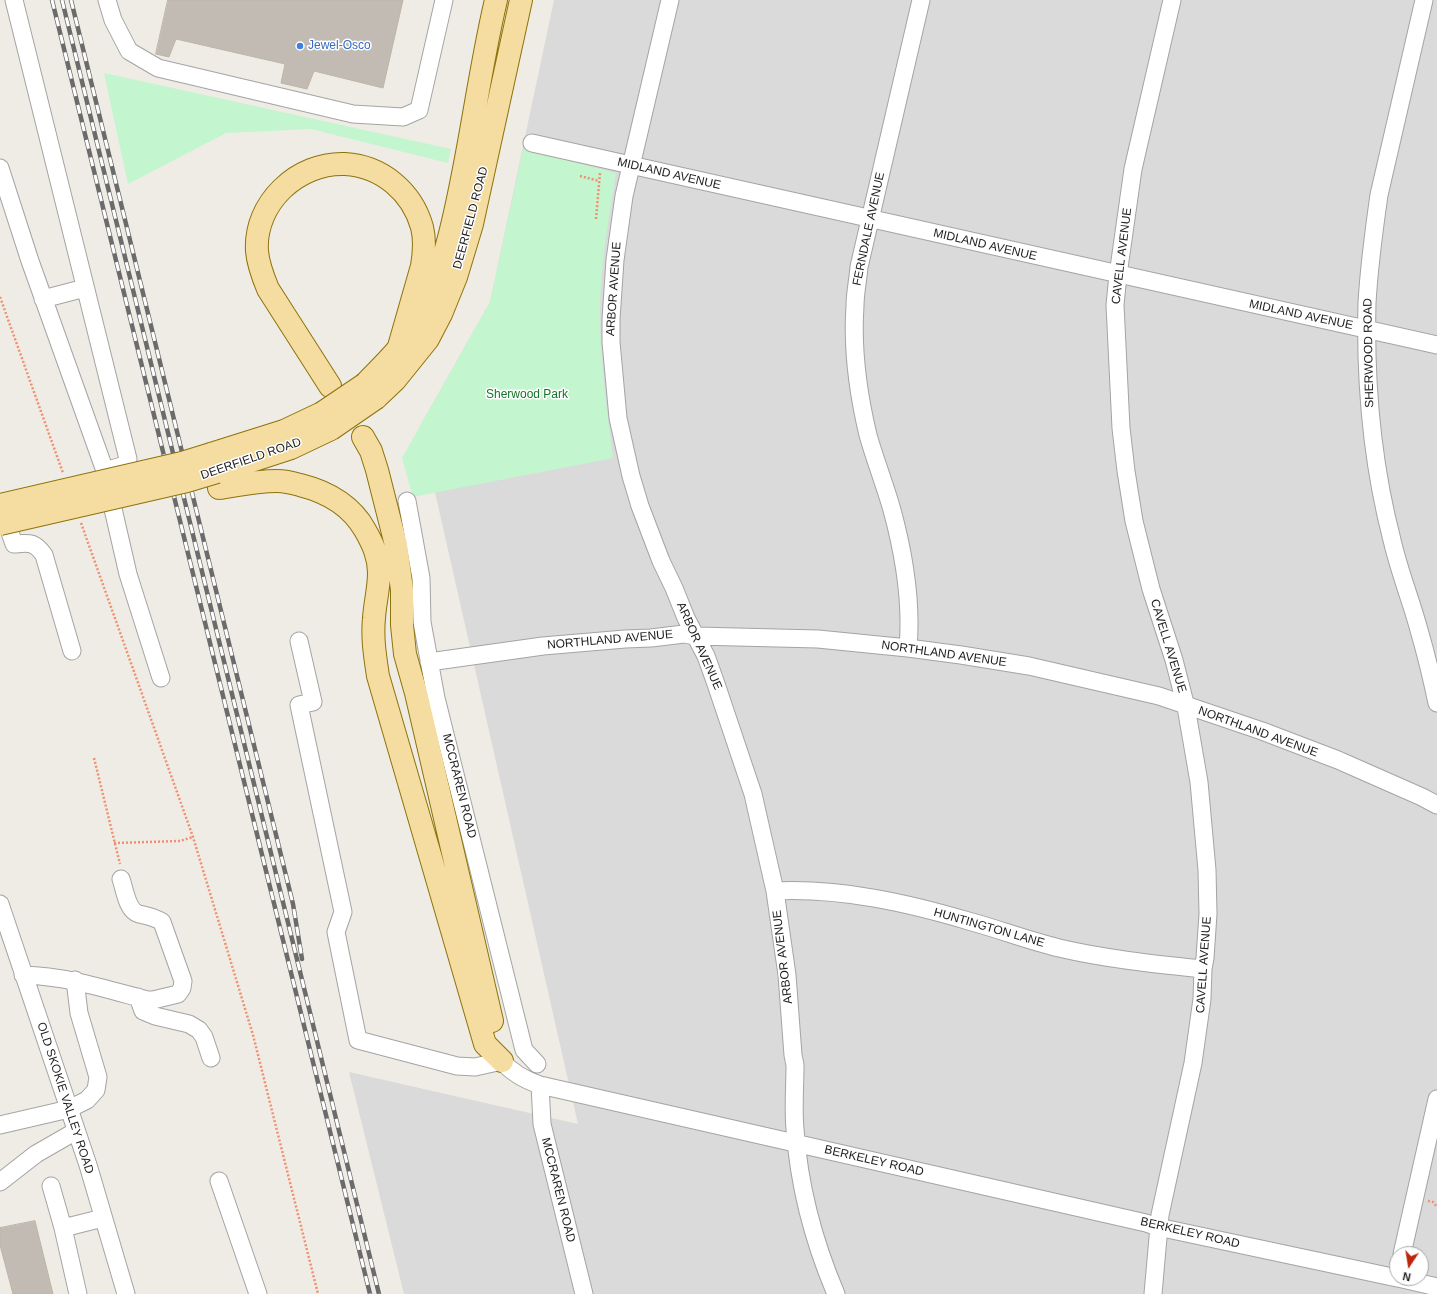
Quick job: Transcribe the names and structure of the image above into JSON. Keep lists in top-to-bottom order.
{
  "streets": {
    "main road": ["DEERFIELD ROAD"],
    "street": [
      "MIDLAND AVENUE",
      "FERNDALE AVENUE",
      "CAVELL AVENUE",
      "ARBOR AVENUE",
      "SHERWOOD ROAD",
      "NORTHLAND AVENUE",
      "MCCRAREN ROAD",
      "HUNTINGTON LANE",
      "OLD SKOKIE VALLEY ROAD",
      "BERKELEY ROAD"
    ]
  },
  "crossings": [
    ["MIDLAND AVENUE", "FERNDALE AVENUE"],
    ["MIDLAND AVENUE", "CAVELL AVENUE"],
    ["MIDLAND AVENUE", "ARBOR AVENUE"],
    ["MIDLAND AVENUE", "SHERWOOD ROAD"],
    ["FERNDALE AVENUE", "NORTHLAND AVENUE"],
    ["CAVELL AVENUE", "NORTHLAND AVENUE"],
    ["CAVELL AVENUE", "HUNTINGTON LANE"],
    ["CAVELL AVENUE", "BERKELEY ROAD"],
    ["ARBOR AVENUE", "NORTHLAND AVENUE"],
    ["ARBOR AVENUE", "HUNTINGTON LANE"],
    ["ARBOR AVENUE", "BERKELEY ROAD"],
    ["NORTHLAND AVENUE", "MCCRAREN ROAD"],
    ["MCCRAREN ROAD", "BERKELEY ROAD"]
  ],
  "parks": ["Sherwood Park"],
  "places": ["Jewel-Osco"],
  "north": "bottom"
}
